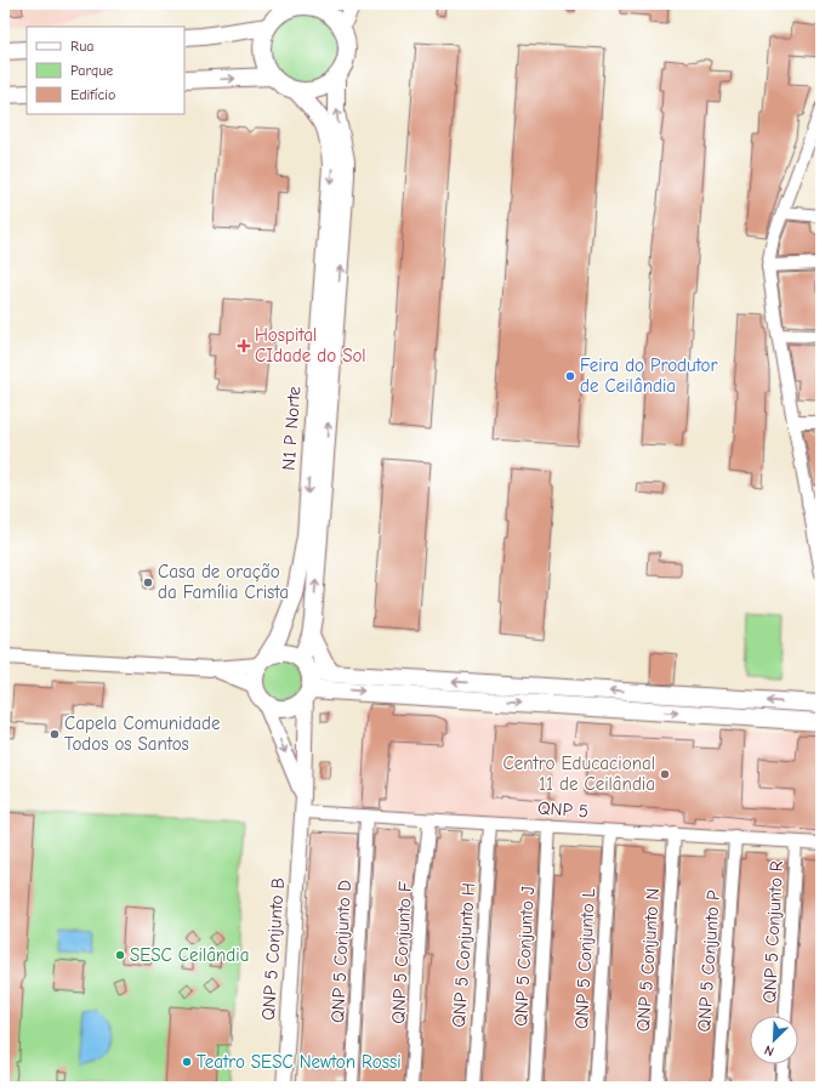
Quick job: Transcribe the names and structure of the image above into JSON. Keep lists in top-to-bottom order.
{
  "streets": {
    "main road": ["N1 P Norte"],
    "street": [
      "QNP 5",
      "QNP 5 Conjunto R",
      "QNP 5 Conjunto B",
      "QNP 5 Conjunto D",
      "QNP 5 Conjunto F",
      "QNP 5 Conjunto H",
      "QNP 5 Conjunto J",
      "QNP 5 Conjunto L",
      "QNP 5 Conjunto N",
      "QNP 5 Conjunto P"
    ]
  },
  "crossings": [
    ["N1 P Norte", "QNP 5"],
    ["N1 P Norte", "QNP 5 Conjunto B"],
    ["QNP 5", "QNP 5 Conjunto R"],
    ["QNP 5", "QNP 5 Conjunto B"],
    ["QNP 5", "QNP 5 Conjunto D"],
    ["QNP 5", "QNP 5 Conjunto F"],
    ["QNP 5", "QNP 5 Conjunto H"],
    ["QNP 5", "QNP 5 Conjunto J"],
    ["QNP 5", "QNP 5 Conjunto L"],
    ["QNP 5", "QNP 5 Conjunto N"],
    ["QNP 5", "QNP 5 Conjunto P"]
  ],
  "places": {
    "health": ["Hospital CIdade do Sol"],
    "other": [
      "Feira do Produtor de Ceilândia",
      "Casa de oração da Família Crista",
      "Capela Comunidade Todos os Santos",
      "Centro Educacional 11 de Ceilândia",
      "SESC Ceilândia",
      "Teatro SESC Newton Rossi"
    ]
  },
  "legend": ["Rua", "Parque", "Edifício"],
  "north": "bottom left"
}
